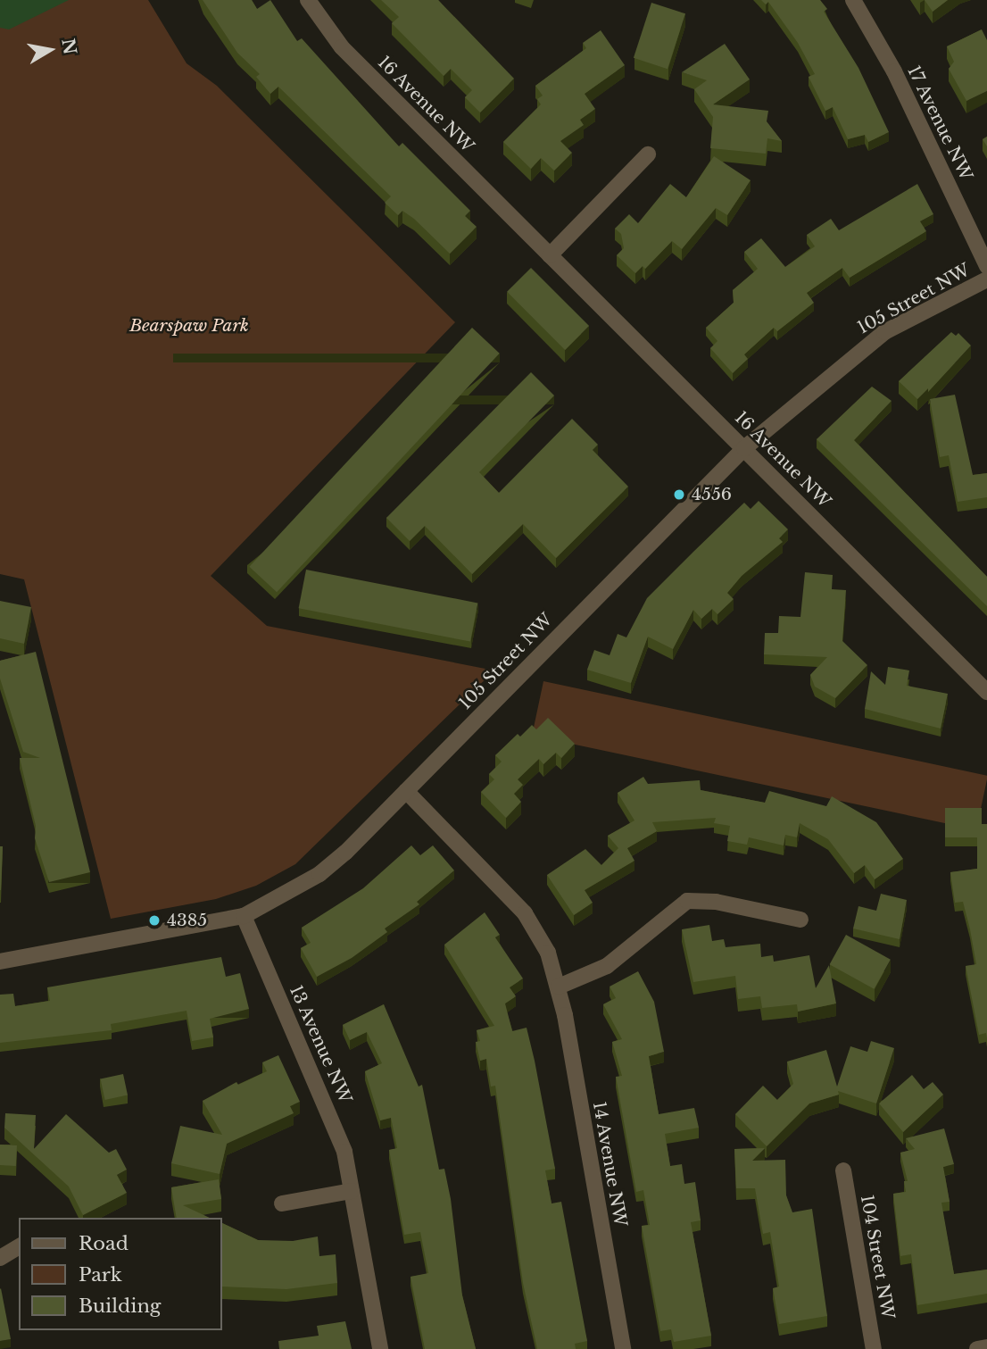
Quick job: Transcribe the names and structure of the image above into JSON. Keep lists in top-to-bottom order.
{
  "streets": {
    "street": [
      "16 Avenue NW",
      "17 Avenue NW",
      "105 Street NW",
      "13 Avenue NW",
      "14 Avenue NW",
      "104 Street NW"
    ]
  },
  "crossings": [
    ["16 Avenue NW", "105 Street NW"],
    ["105 Street NW", "13 Avenue NW"],
    ["105 Street NW", "14 Avenue NW"]
  ],
  "parks": ["Bearspaw Park"],
  "places": ["4556", "4385"],
  "legend": ["Road", "Park", "Building"],
  "north": "right"
}
